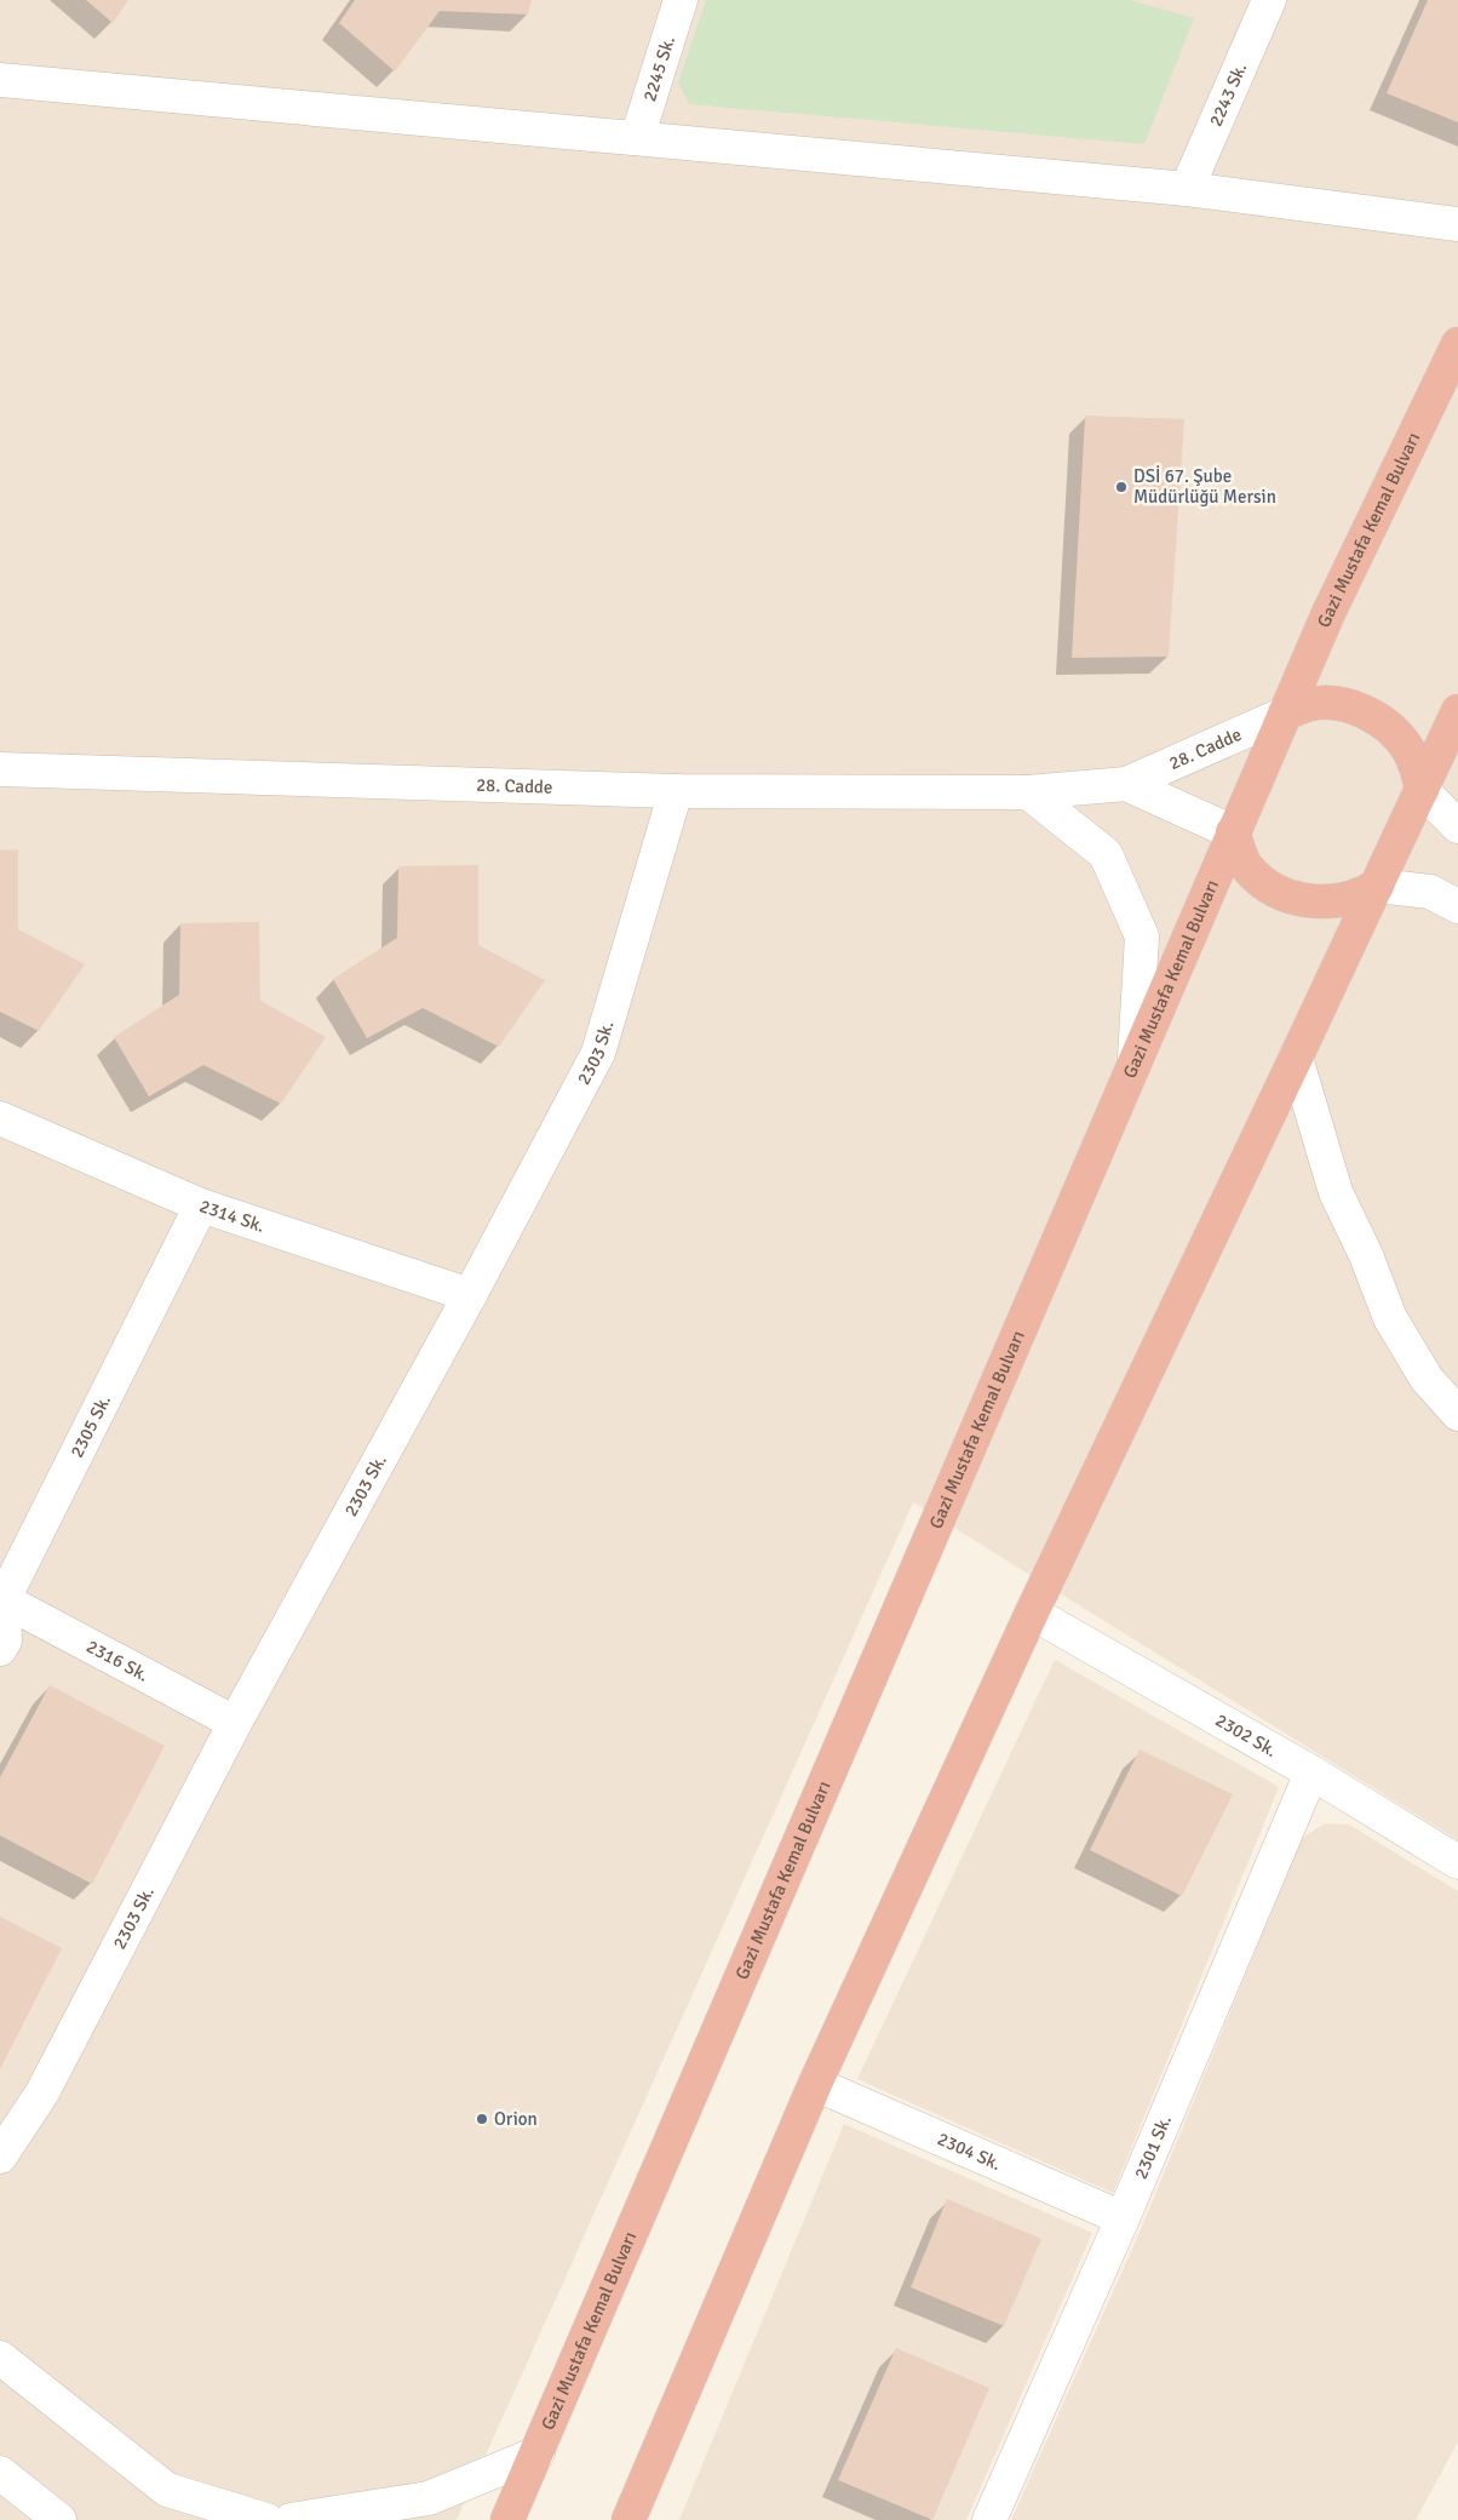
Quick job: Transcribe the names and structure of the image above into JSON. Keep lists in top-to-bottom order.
{
  "streets": {
    "highway": ["Gazi Mustafa Kemal Bulvarı"],
    "street": [
      "2245 Sk.",
      "2243 Sk.",
      "28. Cadde",
      "2303 Sk.",
      "2314 Sk.",
      "2305 Sk.",
      "2316 Sk.",
      "2302 Sk.",
      "2301 Sk.",
      "2304 Sk."
    ]
  },
  "crossings": [
    ["Gazi Mustafa Kemal Bulvarı", "28. Cadde"],
    ["28. Cadde", "2303 Sk."],
    ["2303 Sk.", "2314 Sk."],
    ["2303 Sk.", "2316 Sk."],
    ["2314 Sk.", "2305 Sk."],
    ["2305 Sk.", "2316 Sk."],
    ["2302 Sk.", "2301 Sk."],
    ["2301 Sk.", "2304 Sk."]
  ],
  "places": ["DSİ 67. Şube Müdürlüğü Mersin", "Orion"]
}
